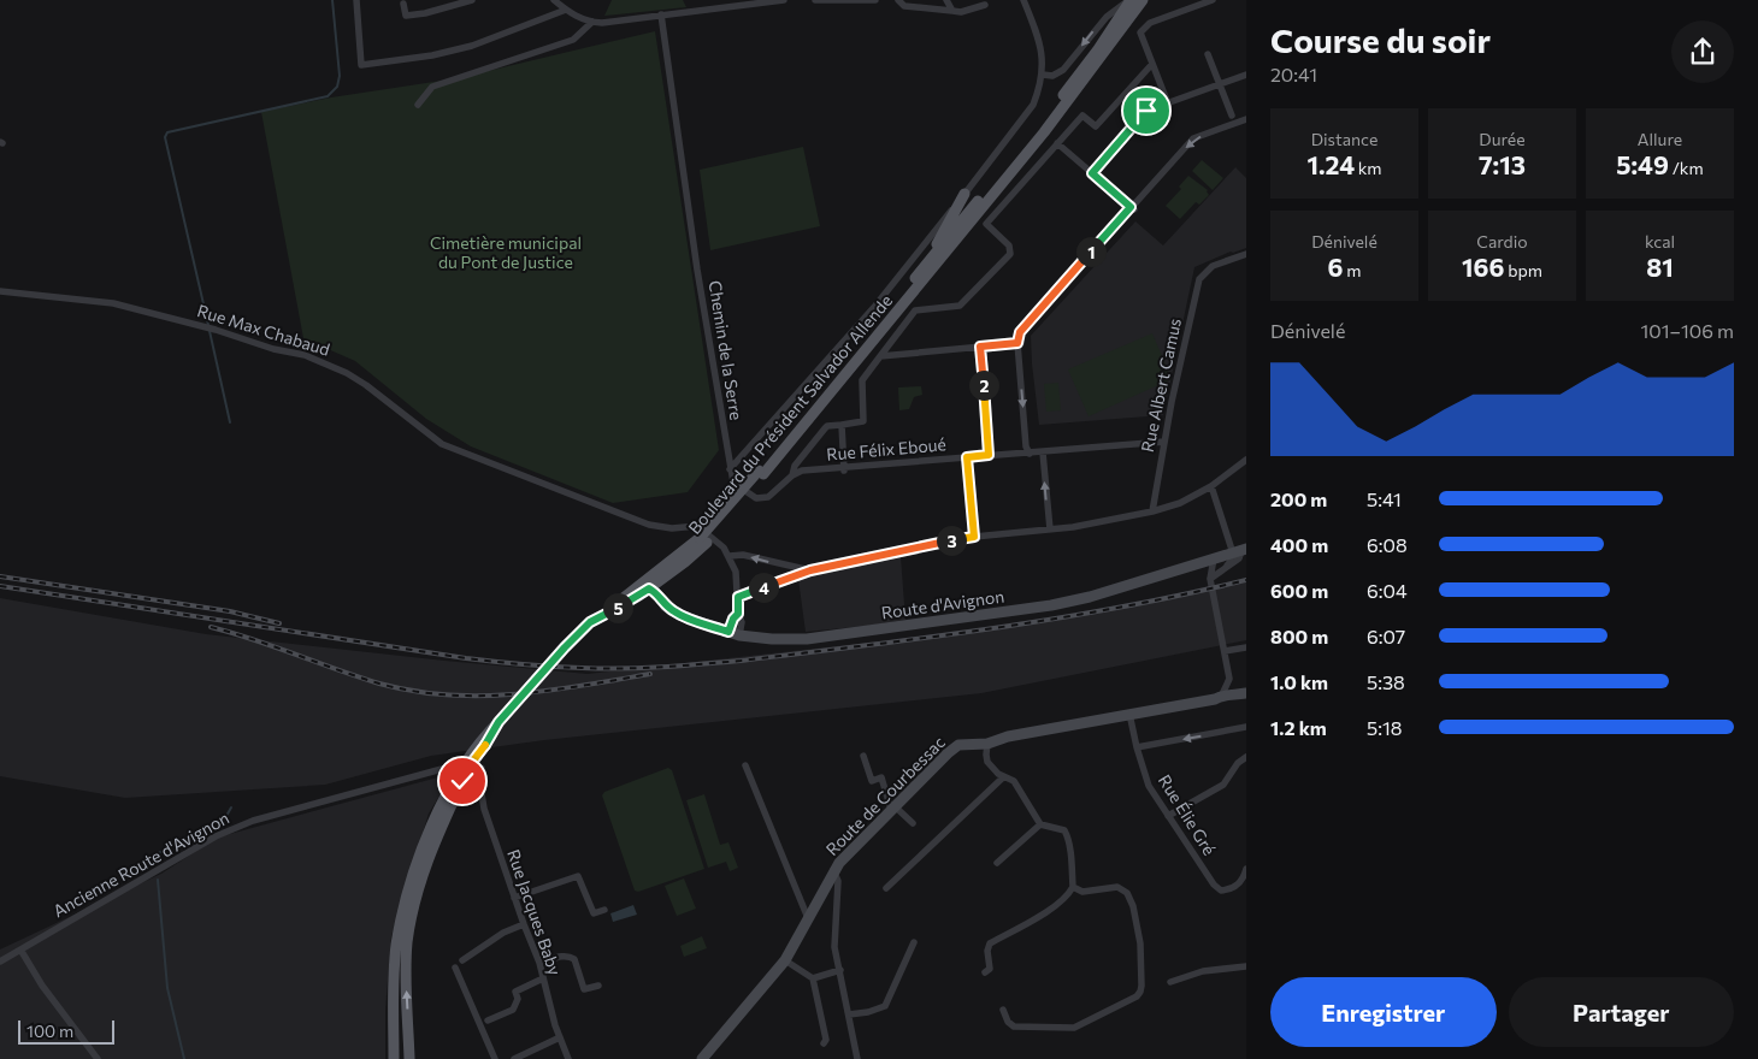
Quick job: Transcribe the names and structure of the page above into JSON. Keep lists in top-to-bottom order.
{
  "streets": {
    "main road": ["Boulevard du Président Salvador Allende"],
    "street": [
      "Rue Max Chabaud",
      "Chemin de la Serre",
      "Rue Albert Camus",
      "Rue Félix Eboué",
      "Route d'Avignon",
      "Route de Courbessac",
      "Rue Élie Gré",
      "Ancienne Route d'Avignon",
      "Rue Jacques Baby"
    ]
  },
  "crossings": [
    ["Rue Albert Camus", "Rue Félix Eboué"],
    ["Boulevard du Président Salvador Allende", "Route d'Avignon"],
    ["Route de Courbessac", "Rue Élie Gré"]
  ],
  "parks": ["Cimetière municipal du Pont de Justice"],
  "scale_bar": "100 m",
  "page": {
    "heading": ["Course du soir", "20:41"],
    "stats": [
      ["Distance", "1.24 km"],
      ["Durée", "7:13"],
      ["Allure", "5:49 /km"],
      ["Dénivelé", "6 m"],
      ["Cardio", "166 bpm"],
      ["kcal", "81"]
    ],
    "pins": [
      "1",
      "2",
      "3",
      "4",
      "5"
    ],
    "chart": ["Dénivelé", "101–106 m"],
    "list": [
      {
        "name": "200 m",
        "note": "5:41"
      },
      {
        "name": "400 m",
        "note": "6:08"
      },
      {
        "name": "600 m",
        "note": "6:04"
      },
      {
        "name": "800 m",
        "note": "6:07"
      },
      {
        "name": "1.0 km",
        "note": "5:38"
      },
      {
        "name": "1.2 km",
        "note": "5:18"
      }
    ],
    "buttons": ["Enregistrer", "Partager"],
    "scale": "100 m"
  }
}
